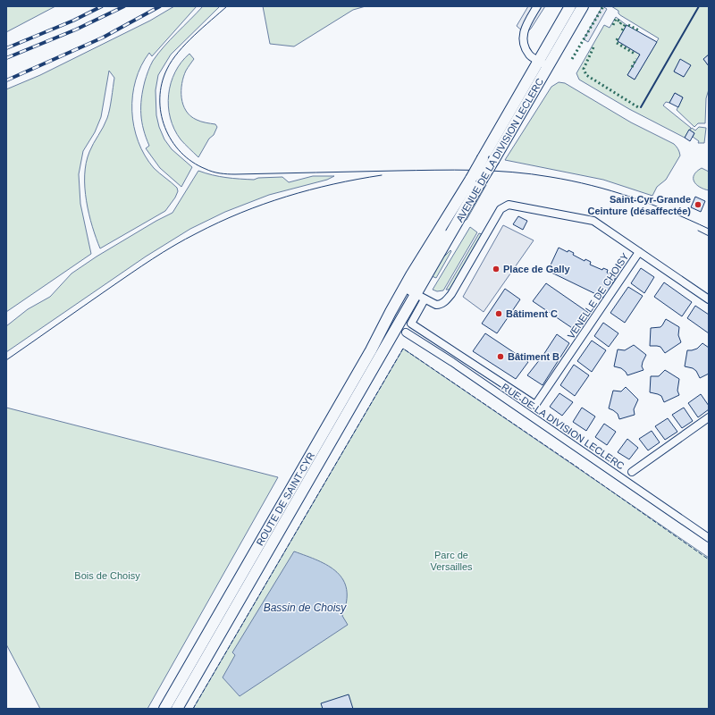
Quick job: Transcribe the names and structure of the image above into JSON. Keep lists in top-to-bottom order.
{
  "streets": {
    "main road": ["AVENUE DE LA DIVISION LECLERC", "ROUTE DE SAINT-CYR"],
    "street": ["VENELLE DE CHOISY", "RUE DE LA DIVISION LECLERC"]
  },
  "crossings": [
    ["AVENUE DE LA DIVISION LECLERC", "VENELLE DE CHOISY"],
    ["AVENUE DE LA DIVISION LECLERC", "ROUTE DE SAINT-CYR"],
    ["VENELLE DE CHOISY", "ROUTE DE SAINT-CYR"]
  ],
  "water": ["Bassin de Choisy"],
  "parks": ["Parc de Versailles", "Bois de Choisy"],
  "places": [
    "Saint-Cyr-Grande Ceinture (désaffectée)",
    "Place de Gally",
    "Bâtiment C",
    "Bâtiment B"
  ]
}
